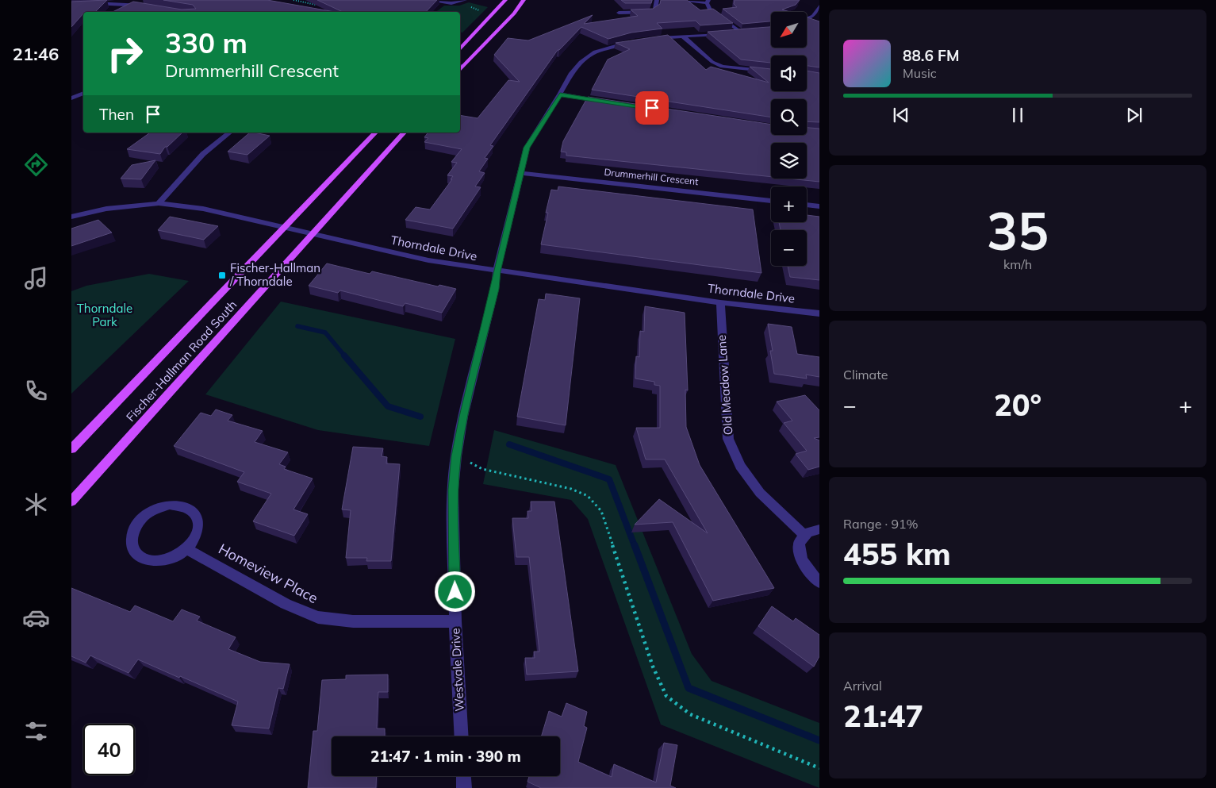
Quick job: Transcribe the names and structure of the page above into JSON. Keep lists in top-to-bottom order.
{
  "streets": {
    "main road": ["Fischer-Hallman Road South"],
    "street": [
      "Drummerhill Crescent",
      "Thorndale Drive",
      "Old Meadow Lane",
      "Homeview Place",
      "Westvale Drive"
    ]
  },
  "crossings": [
    ["Drummerhill Crescent", "Westvale Drive"],
    ["Thorndale Drive", "Fischer-Hallman Road South"],
    ["Thorndale Drive", "Old Meadow Lane"],
    ["Thorndale Drive", "Westvale Drive"],
    ["Homeview Place", "Westvale Drive"]
  ],
  "parks": ["Thorndale Park"],
  "places": {
    "transit": ["Fischer-Hallman / Thorndale"]
  },
  "north": "bottom left",
  "page": {
    "tabs": "21:46",
    "map_buttons": ["+", "−"],
    "turn": ["330 m", "Drummerhill Crescent"],
    "song": ["88.6 FM", "Music"],
    "then": "Then",
    "tile": [
      ["35", "km/h"],
      "Climate",
      ["Range · 91%", "455 km"],
      ["Arrival", "21:47"]
    ],
    "heat": ["−", "20°", "+"],
    "limit": "40",
    "trip": "21:47 · 1 min · 390 m"
  }
}
